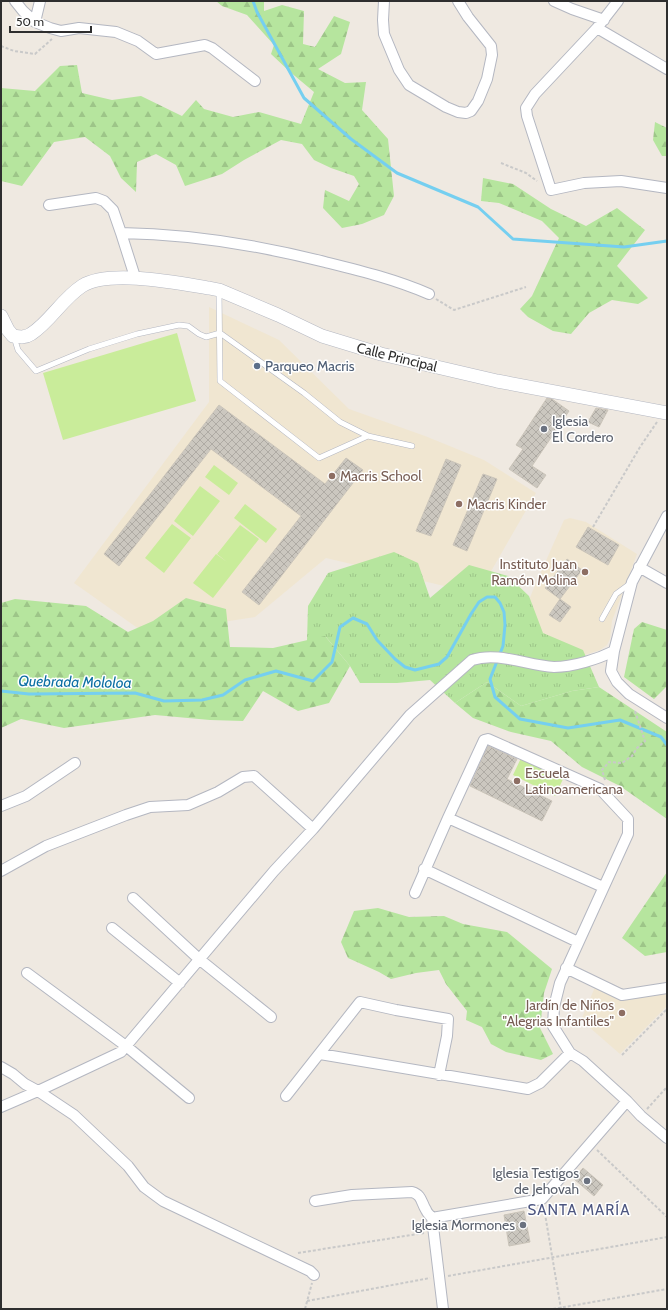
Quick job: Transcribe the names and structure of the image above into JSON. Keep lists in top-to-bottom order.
{
  "streets": {
    "street": ["Calle Principal"]
  },
  "districts": ["SANTA MARÍA"],
  "water": ["Quebrada Mololoa"],
  "places": [
    "Parqueo Macris",
    "Iglesia El Cordero",
    "Macris School",
    "Macris Kinder",
    "Instituto Juan Ramón Molina",
    "Escuela Latinoamericana",
    "Jardín de Niños \"Alegrias Infantiles\"",
    "Iglesia Testigos de Jehovah",
    "Iglesia Mormones"
  ],
  "scale_bar": "50 m"
}
